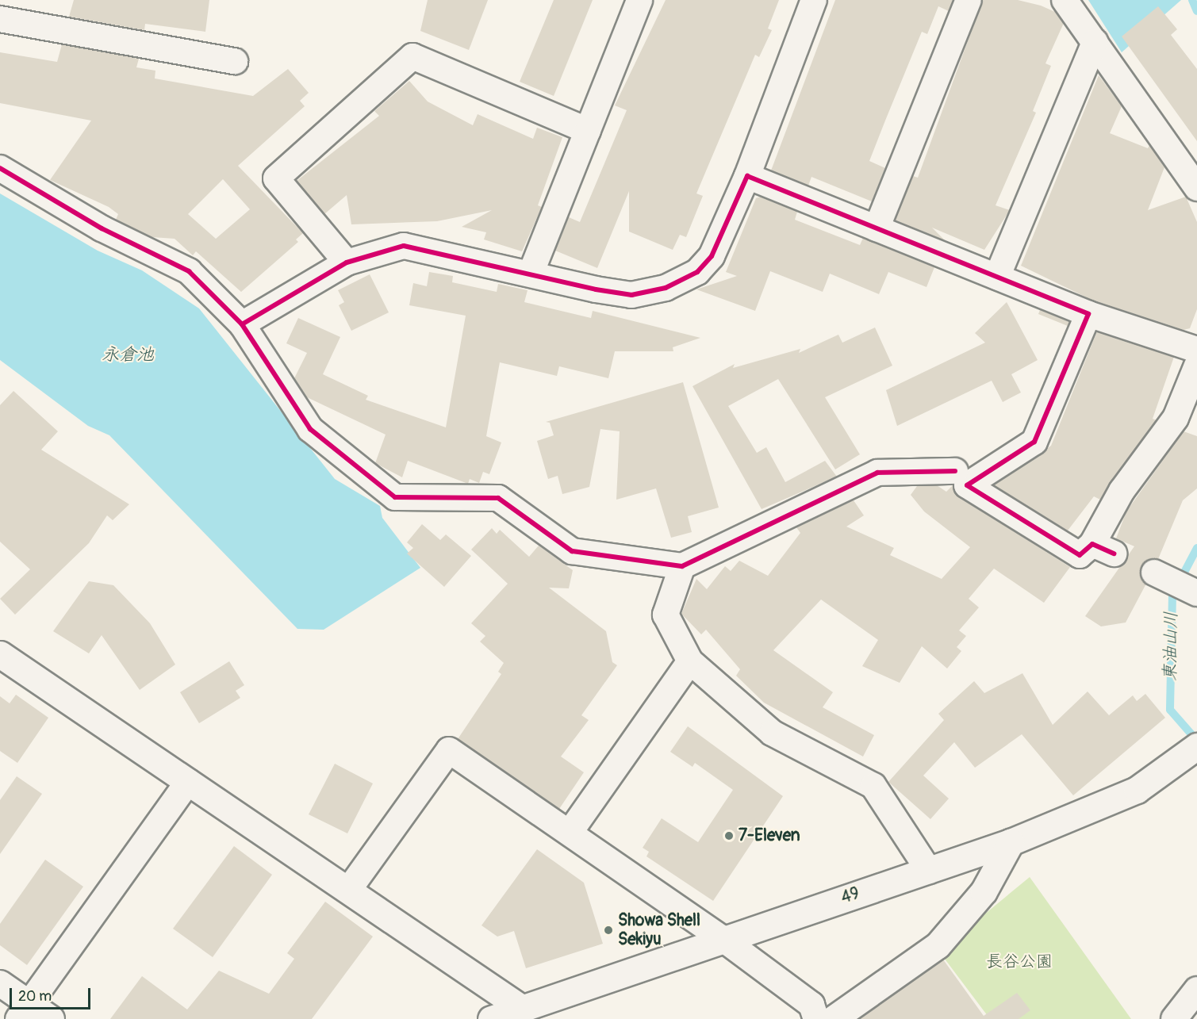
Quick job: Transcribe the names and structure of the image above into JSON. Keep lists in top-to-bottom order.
{
  "streets": {
    "street": ["49"]
  },
  "water": ["永倉池", "東油山川"],
  "parks": ["長谷公園"],
  "places": ["7-Eleven", "Showa Shell Sekiyu"],
  "scale_bar": "20 m"
}
